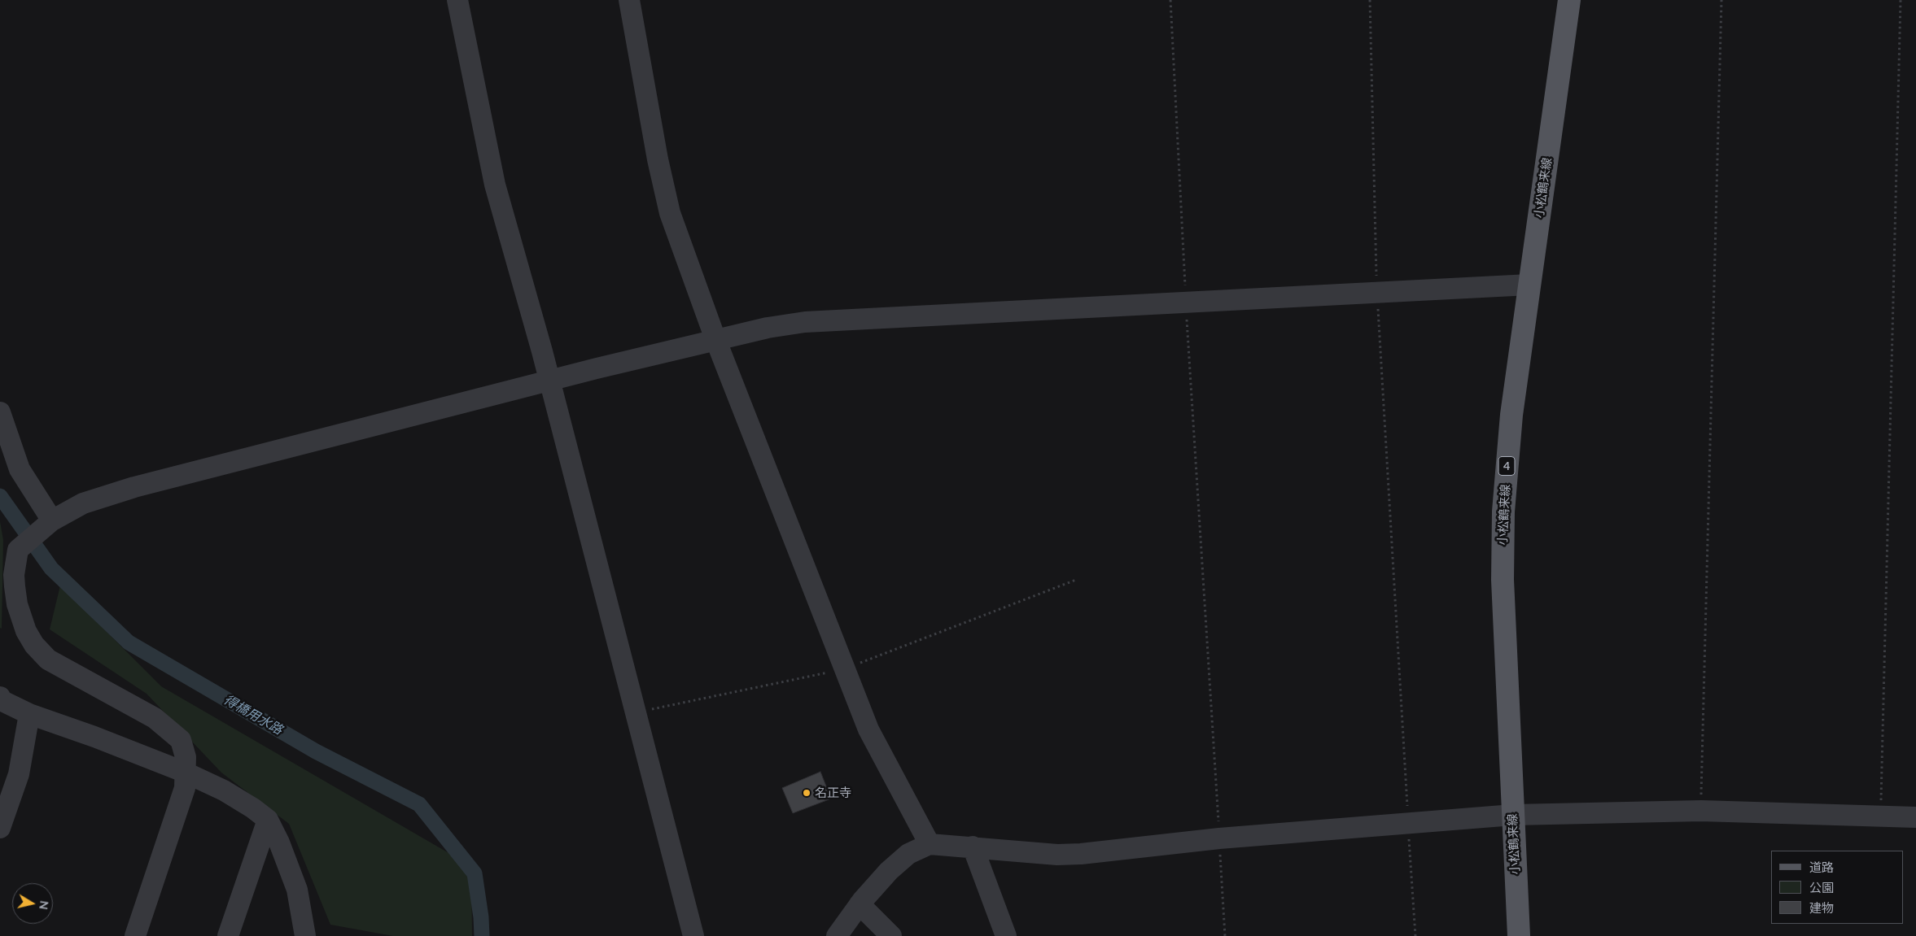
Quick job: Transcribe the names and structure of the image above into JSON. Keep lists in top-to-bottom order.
{
  "streets": {
    "main road": ["小松鶴来線", "4"]
  },
  "water": ["得橋用水路"],
  "places": ["名正寺"],
  "legend": ["道路", "公園", "建物"],
  "north": "right"
}
